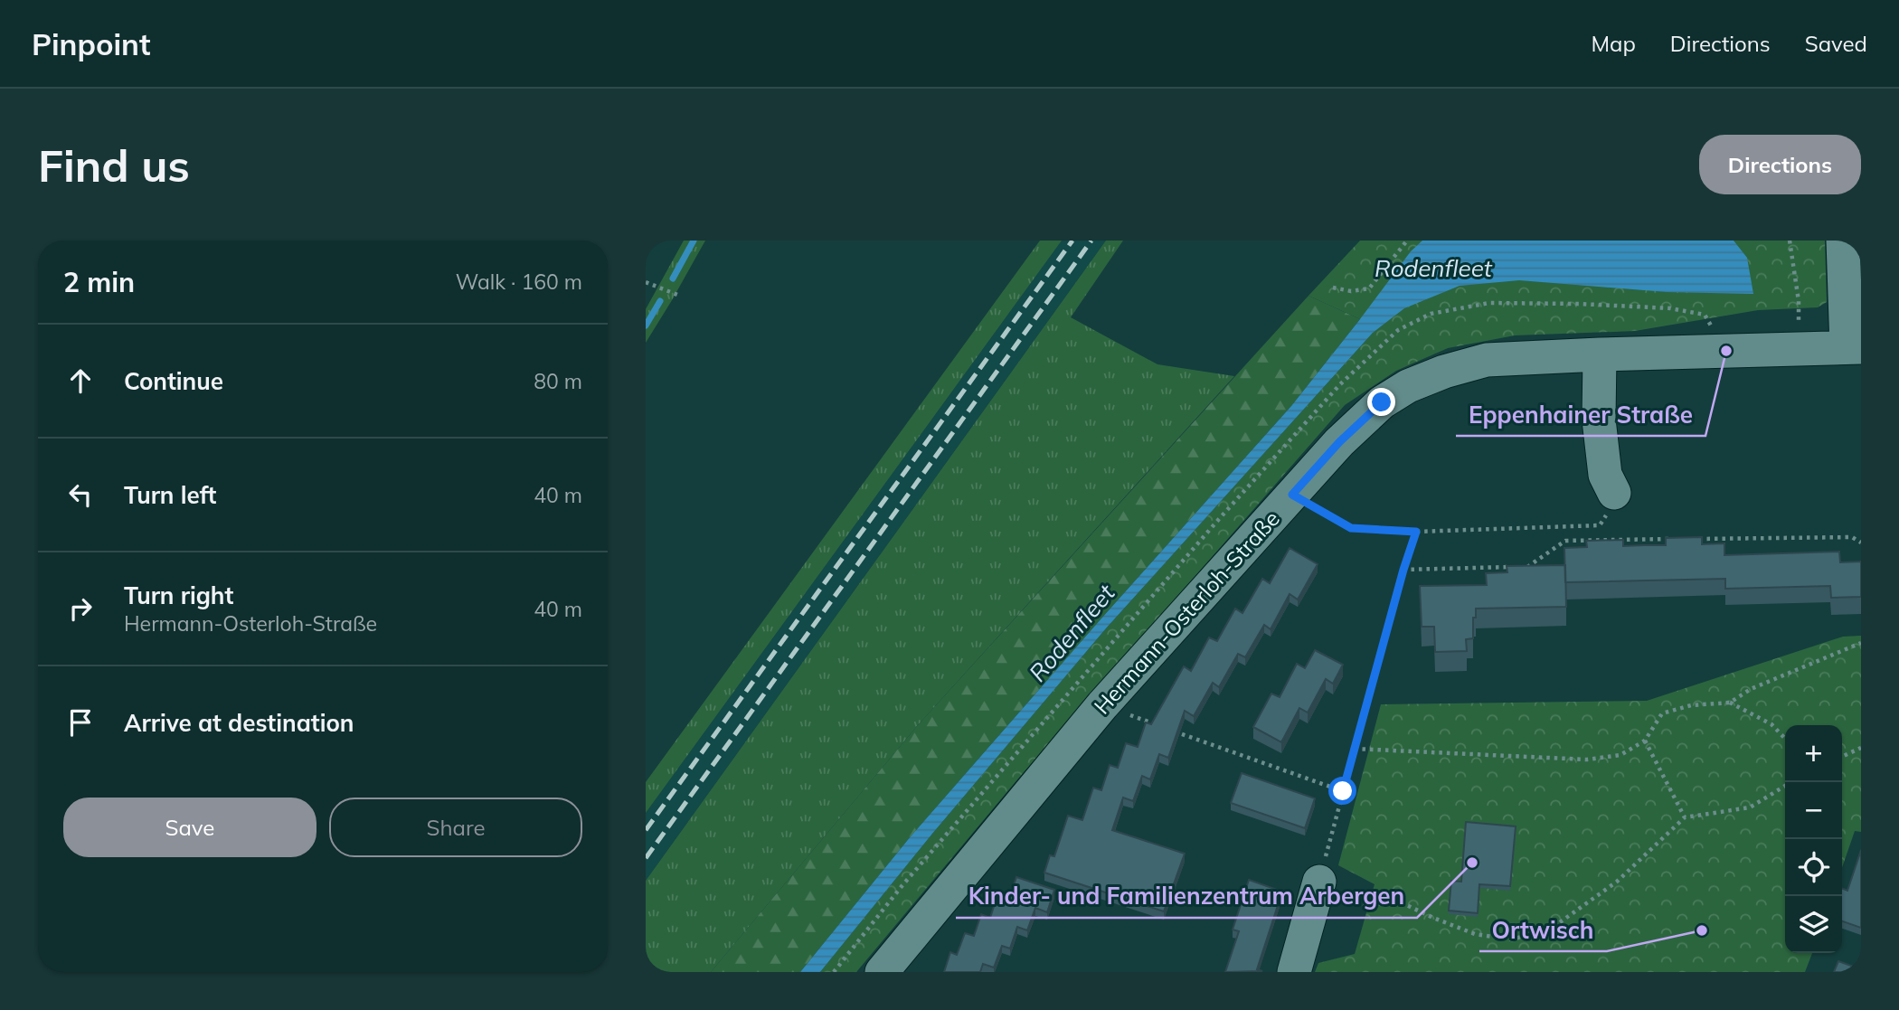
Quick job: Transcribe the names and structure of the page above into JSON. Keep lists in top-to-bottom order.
{
  "streets": {
    "street": ["Hermann-Osterloh-Straße"]
  },
  "water": ["Rodenfleet"],
  "places": ["Eppenhainer Straße", "Kinder- und Familienzentrum Arbergen", "Ortwisch"],
  "page": {
    "header": "Pinpoint",
    "nav": ["Map", "Directions", "Saved"],
    "buttons": [
      "Directions",
      ["Save", "Share"]
    ],
    "title": "Find us",
    "heading": ["2 min", "Walk · 160 m"],
    "list": [
      ["Continue", "80 m"],
      ["Turn left", "40 m"],
      ["Turn right", "Hermann-Osterloh-Straße", "40 m"],
      "Arrive at destination"
    ],
    "map_buttons": ["+", "−"]
  }
}
